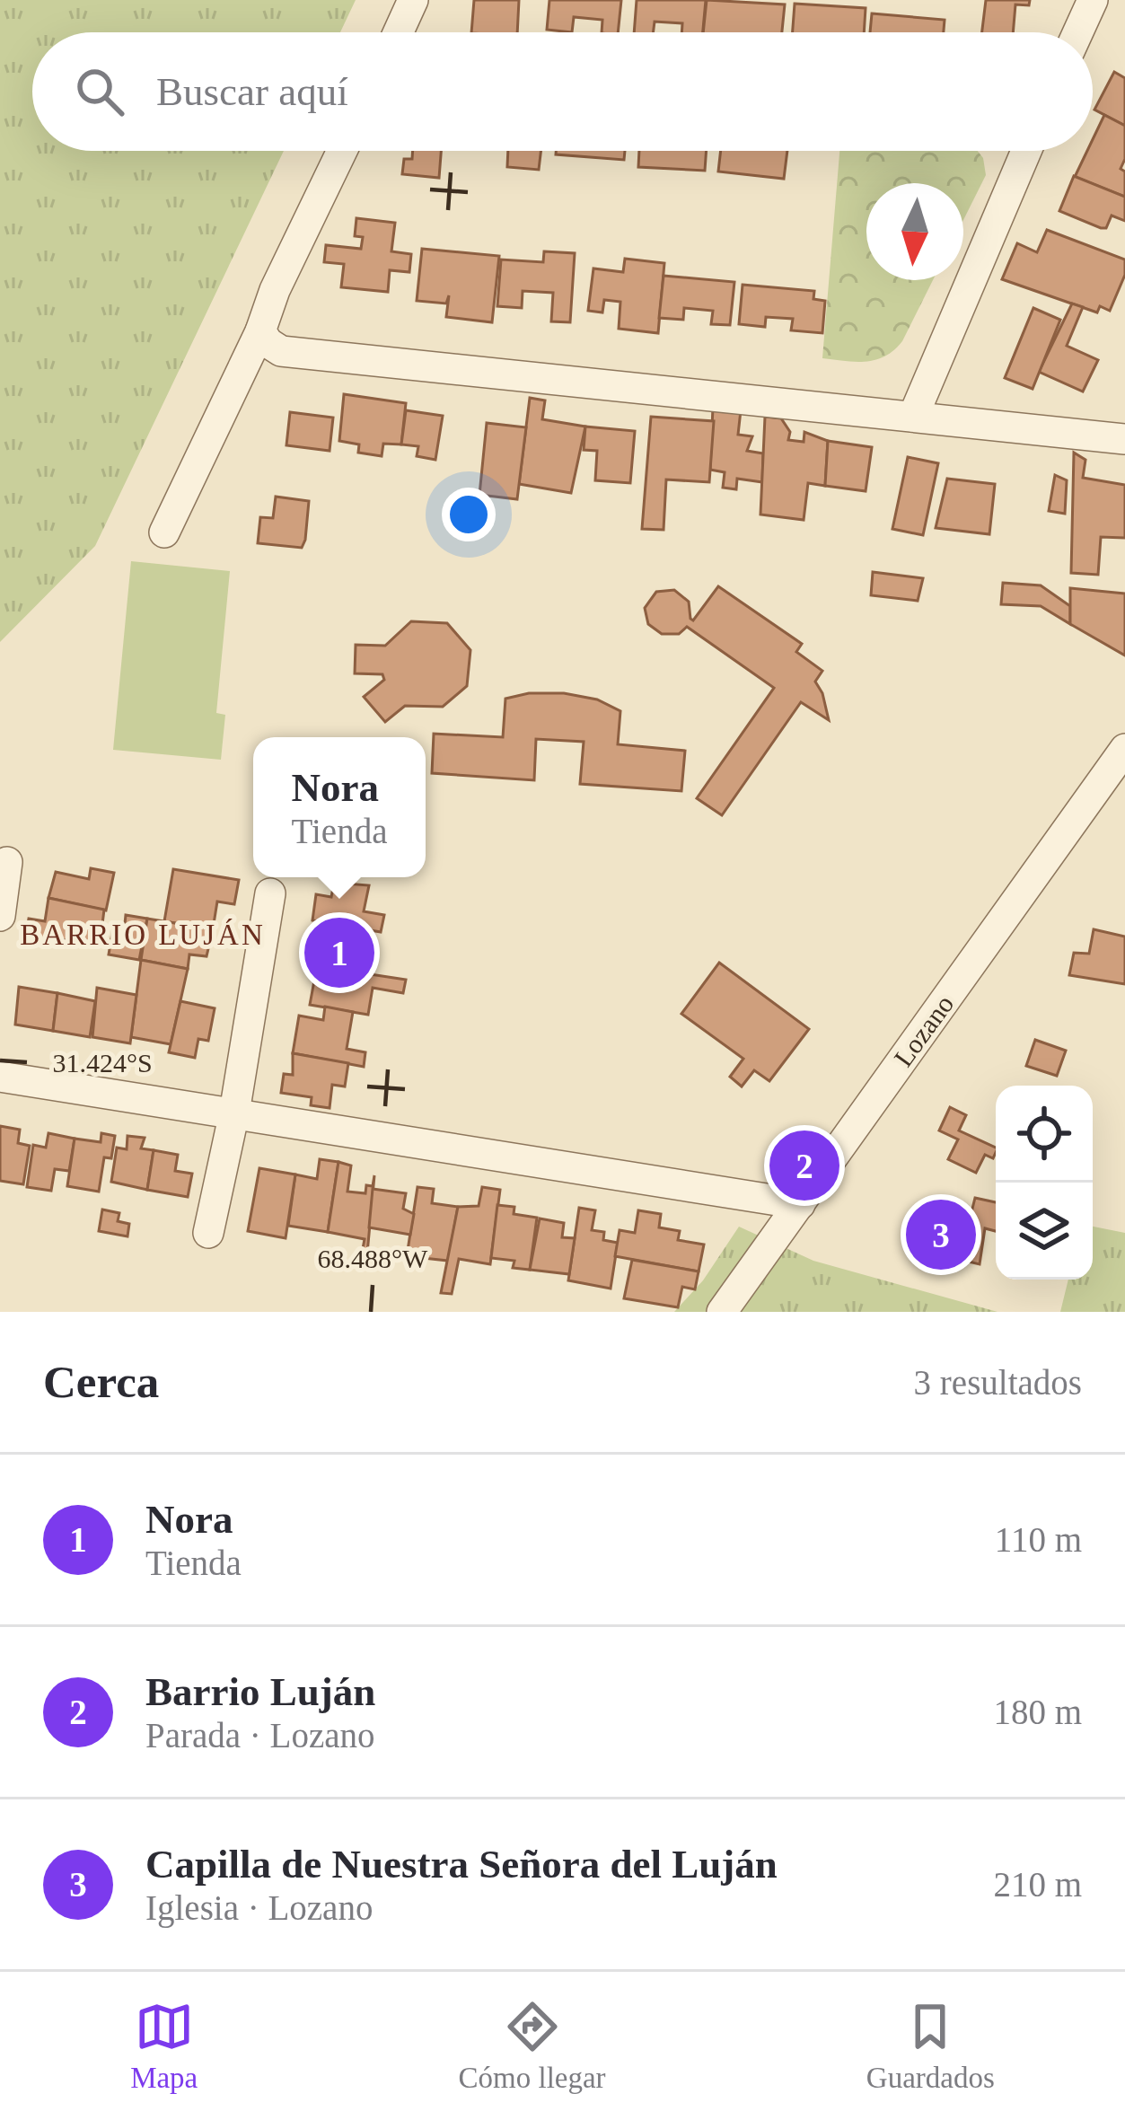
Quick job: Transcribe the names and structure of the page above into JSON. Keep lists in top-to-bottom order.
{
  "streets": {
    "street": ["Lozano"]
  },
  "districts": ["BARRIO LUJÁN"],
  "north": "bottom",
  "page": {
    "search": "Buscar aquí",
    "popup": ["Nora", "Tienda"],
    "pins": ["1", "2", "3"],
    "heading": ["Cerca", "3 resultados"],
    "list": [
      {
        "mark": "1",
        "name": "Nora",
        "note": "Tienda",
        "value": "110 m"
      },
      {
        "mark": "2",
        "name": "Barrio Luján",
        "note": "Parada · Lozano",
        "value": "180 m"
      },
      {
        "mark": "3",
        "name": "Capilla de Nuestra Señora del Luján",
        "note": "Iglesia · Lozano",
        "value": "210 m"
      }
    ],
    "nav": ["Mapa", "Cómo llegar", "Guardados"]
  },
  "coordinates": ["31.424°S", "68.488°W"]
}
